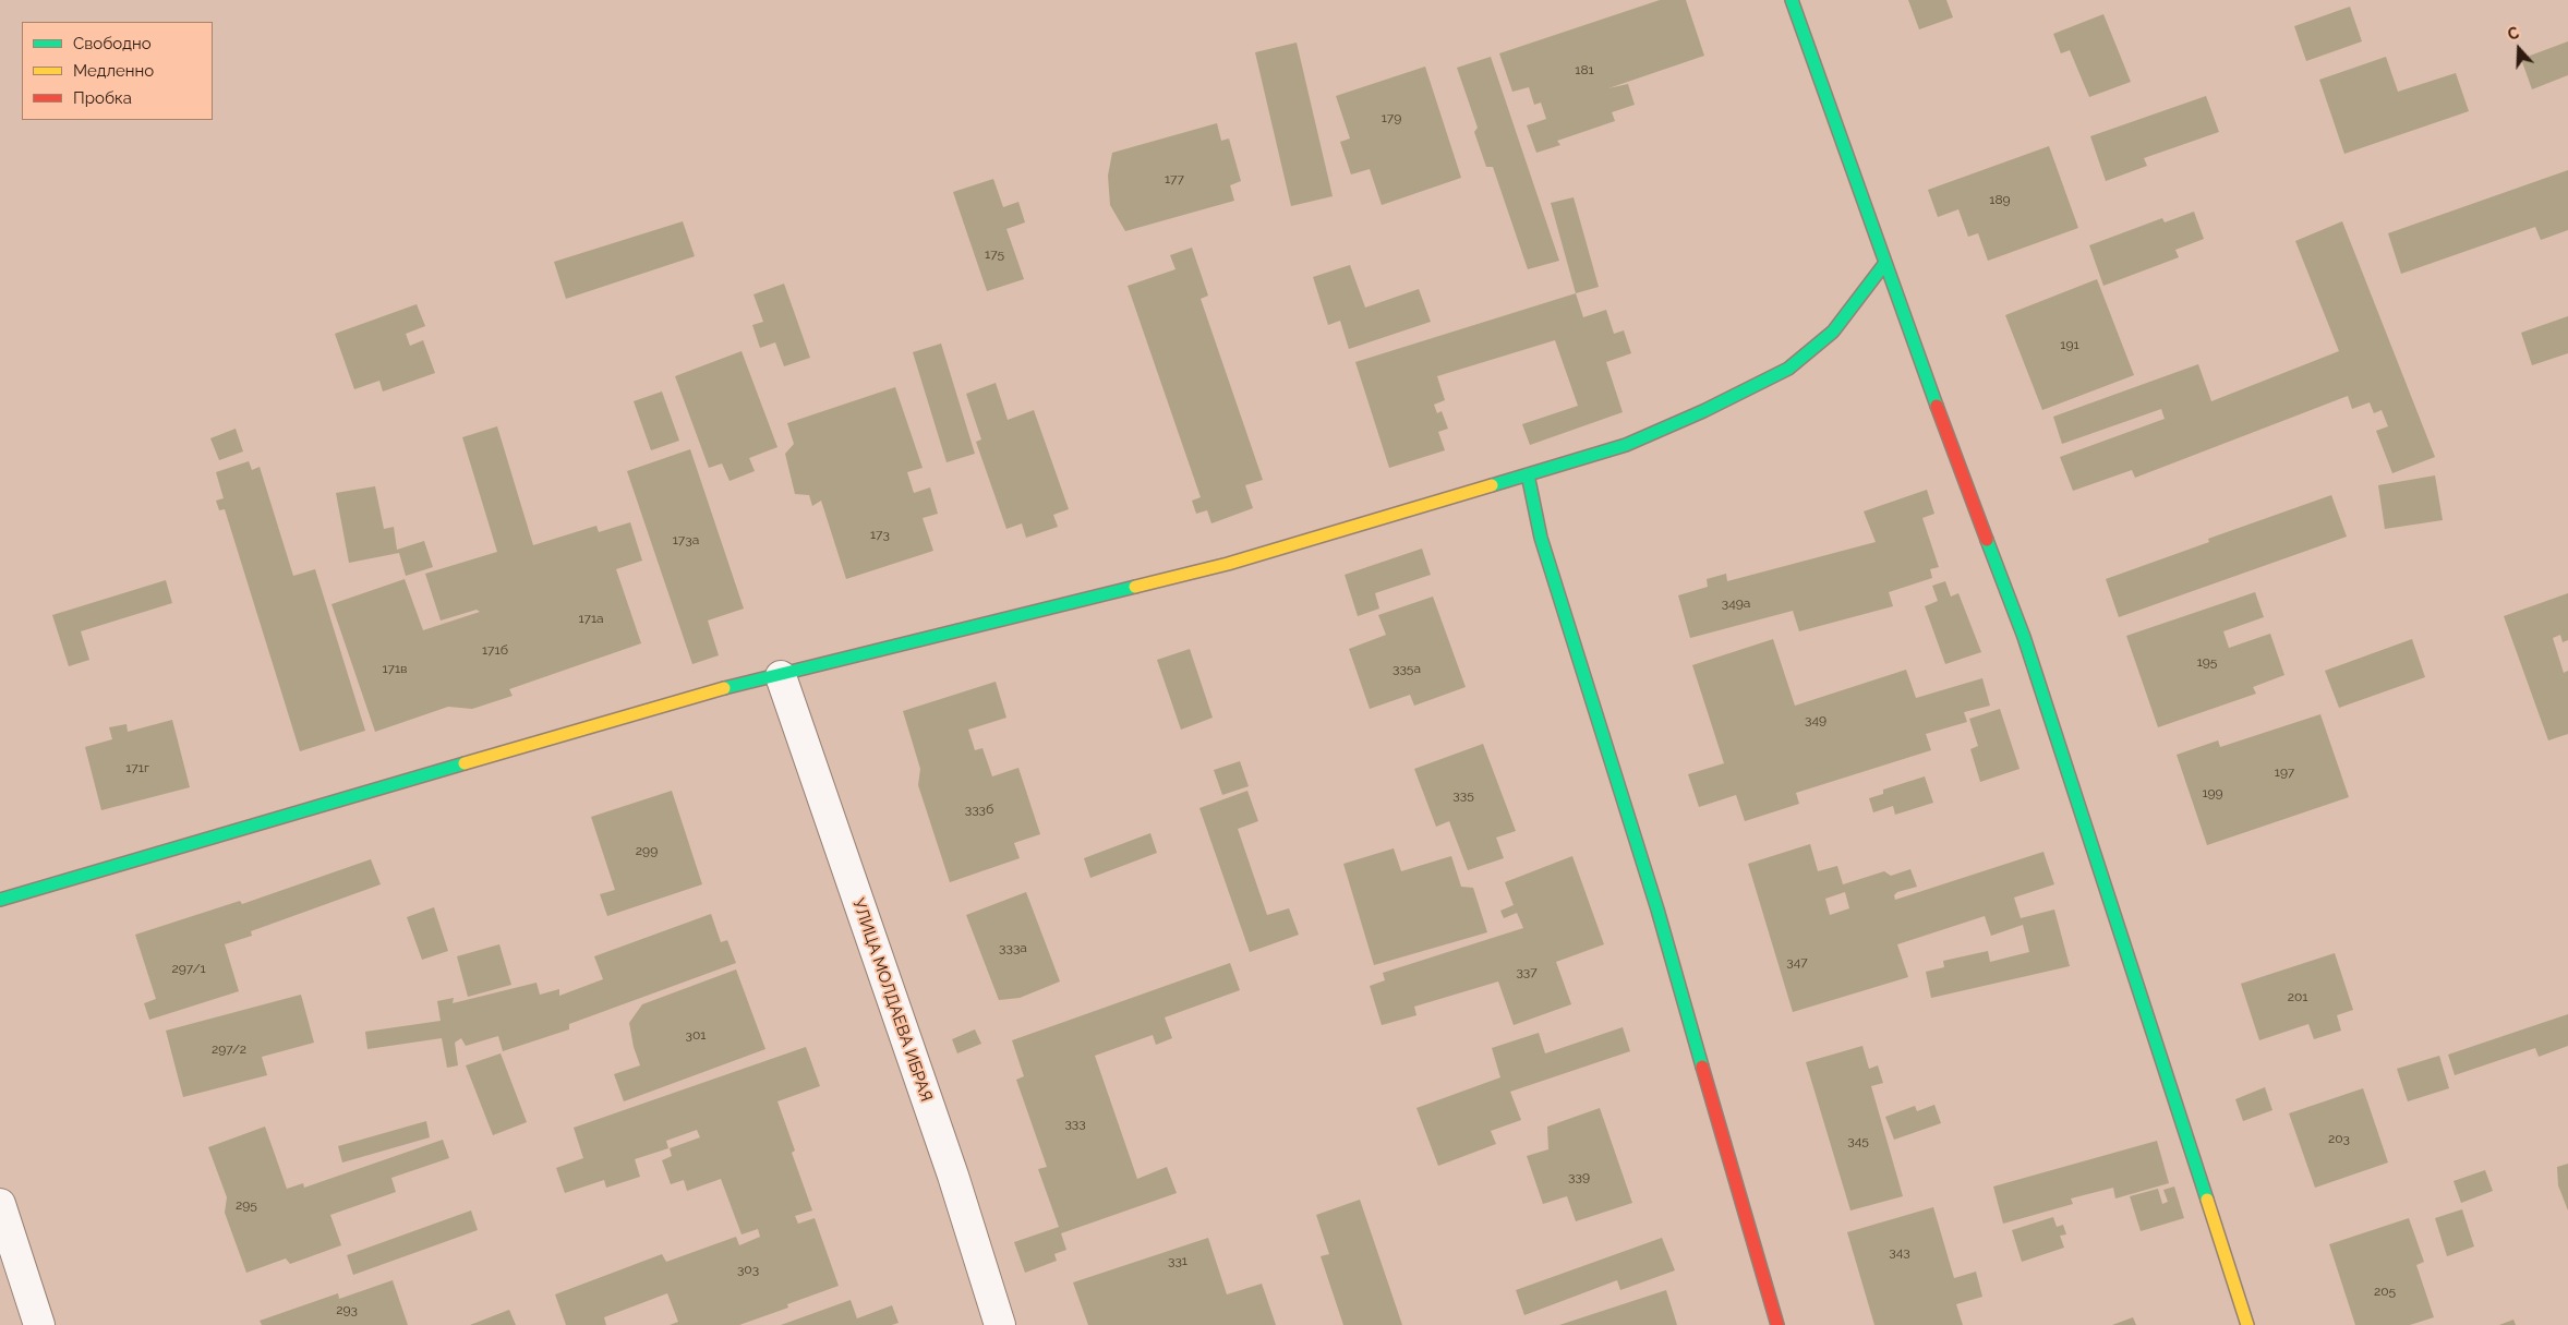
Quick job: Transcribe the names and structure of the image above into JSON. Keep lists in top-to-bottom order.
{
  "streets": {
    "street": ["УЛИЦА МОЛДАЕВА ИБРАЯ"]
  },
  "house_numbers": [
    "181",
    "179",
    "177",
    "189",
    "175",
    "191",
    "173",
    "173а",
    "349а",
    "171а",
    "171б",
    "195",
    "171в",
    "335а",
    "349",
    "171г",
    "197",
    "199",
    "335",
    "333б",
    "299",
    "333а",
    "347",
    "297/1",
    "337",
    "201",
    "301",
    "297/2",
    "333",
    "203",
    "345",
    "339",
    "295",
    "343",
    "331",
    "303",
    "205",
    "293"
  ],
  "legend": ["Свободно", "Медленно", "Пробка"],
  "north": "top"
}
